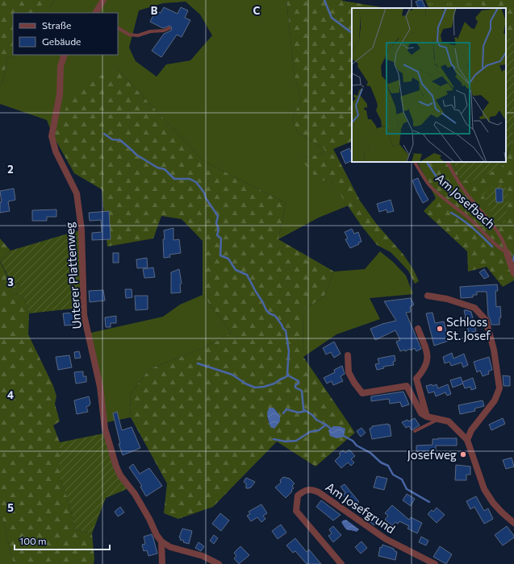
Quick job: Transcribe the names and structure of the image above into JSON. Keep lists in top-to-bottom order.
{
  "streets": {
    "street": ["Am Josefbach", "Unterer Plattenweg", "Am Josefgrund"]
  },
  "places": ["Schloss St. Josef", "Josefweg"],
  "legend": ["Straße", "Gebäude"],
  "scale_bar": "100 m",
  "grid": {
    "columns": ["B", "C"],
    "rows": [
      "2",
      "3",
      "4",
      "5"
    ]
  }
}
